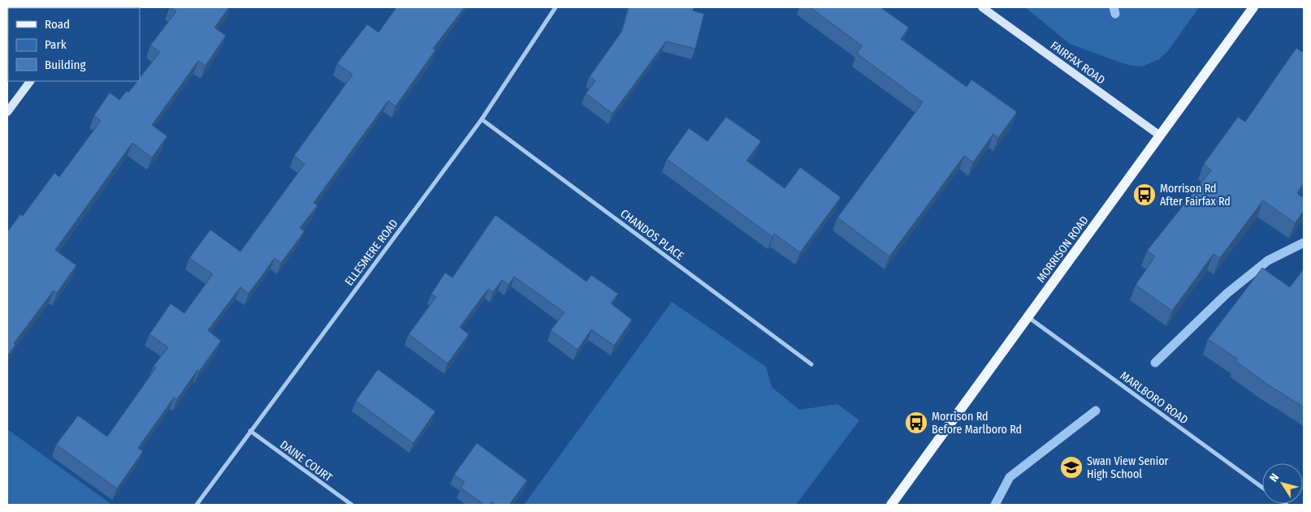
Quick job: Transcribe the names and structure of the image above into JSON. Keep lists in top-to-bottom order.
{
  "streets": {
    "main road": ["MORRISON ROAD"],
    "street": [
      "FAIRFAX ROAD",
      "CHANDOS PLACE",
      "ELLESMERE ROAD",
      "MARLBORO ROAD",
      "DAINE COURT"
    ]
  },
  "crossings": [
    ["FAIRFAX ROAD", "MORRISON ROAD"],
    ["CHANDOS PLACE", "ELLESMERE ROAD"],
    ["MORRISON ROAD", "MARLBORO ROAD"],
    ["ELLESMERE ROAD", "DAINE COURT"]
  ],
  "places": {
    "bus stop": ["Morrison Rd After Fairfax Rd", "Morrison Rd Before Marlboro Rd"],
    "school or university": ["Swan View Senior High School"]
  },
  "legend": ["Road", "Park", "Building"],
  "north": "top left"
}
